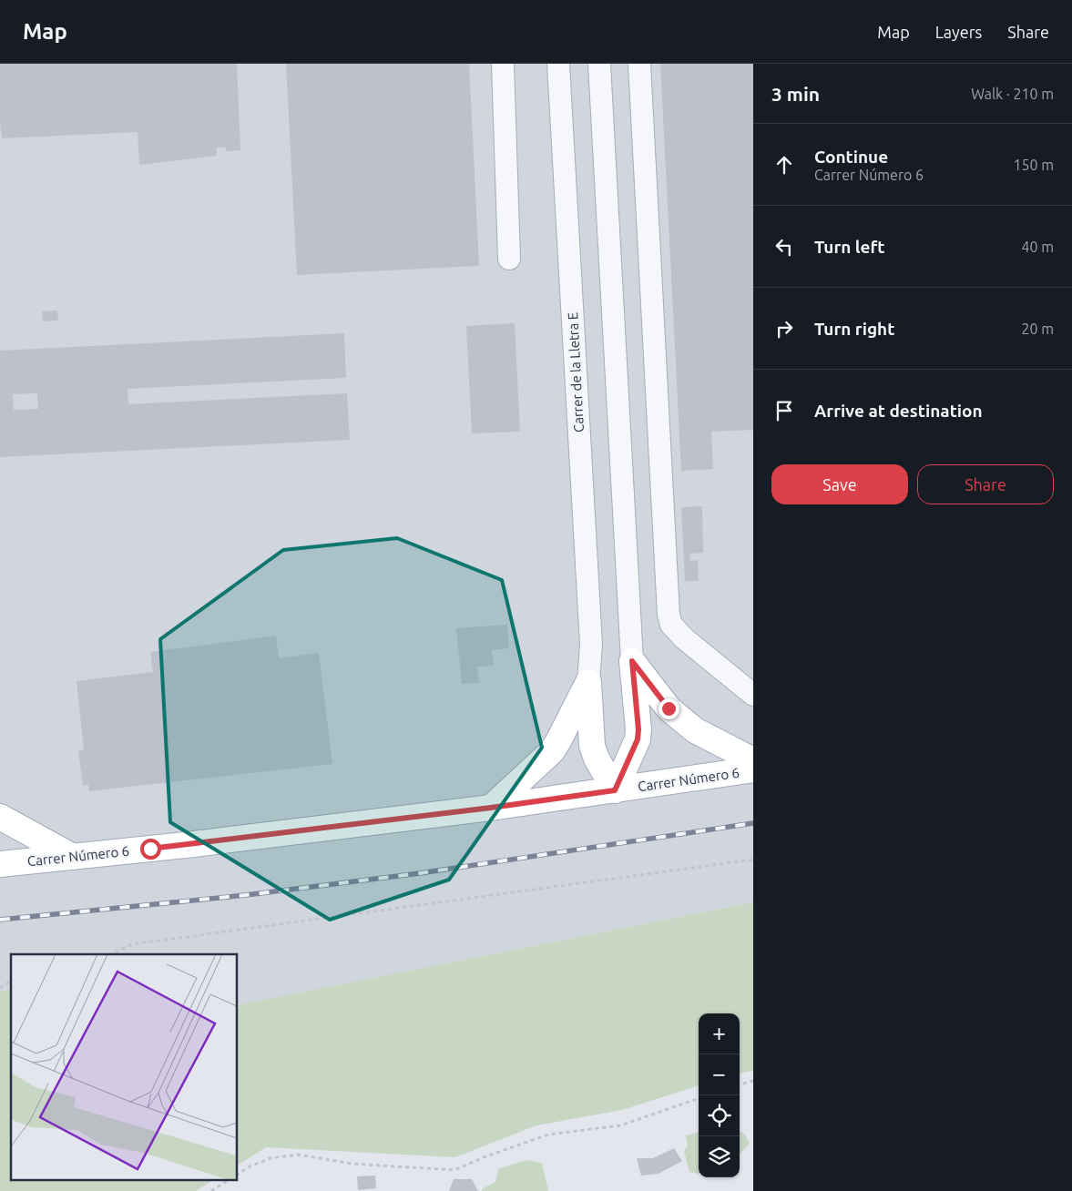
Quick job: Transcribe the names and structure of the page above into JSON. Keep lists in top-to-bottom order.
{
  "streets": {
    "main road": ["Carrer Número 6"],
    "street": ["Carrer de la Lletra E"]
  },
  "page": {
    "header": "Map",
    "nav": ["Map", "Layers", "Share"],
    "heading": ["3 min", "Walk · 210 m"],
    "list": [
      ["Continue", "Carrer Número 6", "150 m"],
      ["Turn left", "40 m"],
      ["Turn right", "20 m"],
      "Arrive at destination"
    ],
    "buttons": ["Save", "Share"],
    "map_buttons": ["+", "−"]
  }
}
